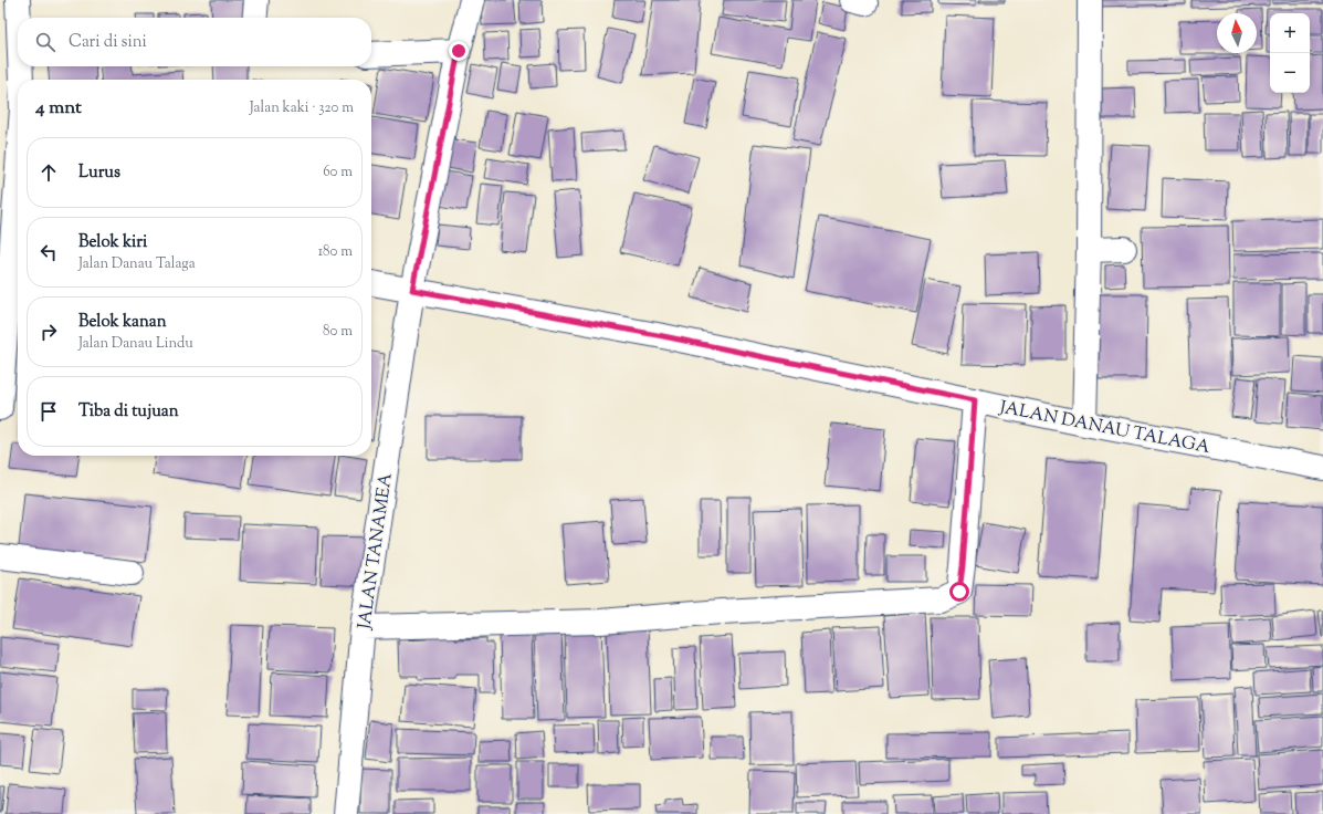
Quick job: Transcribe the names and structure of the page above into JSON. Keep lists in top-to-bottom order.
{
  "streets": {
    "street": ["JALAN DANAU TALAGA", "JALAN TANAMEA"]
  },
  "crossings": [
    ["JALAN DANAU TALAGA", "JALAN TANAMEA"]
  ],
  "north": "top",
  "page": {
    "map_buttons": ["+", "−"],
    "search": "Cari di sini",
    "heading": ["4 mnt", "Jalan kaki · 320 m"],
    "list": [
      ["Lurus", "60 m"],
      ["Belok kiri", "Jalan Danau Talaga", "180 m"],
      ["Belok kanan", "Jalan Danau Lindu", "80 m"],
      "Tiba di tujuan"
    ]
  }
}
